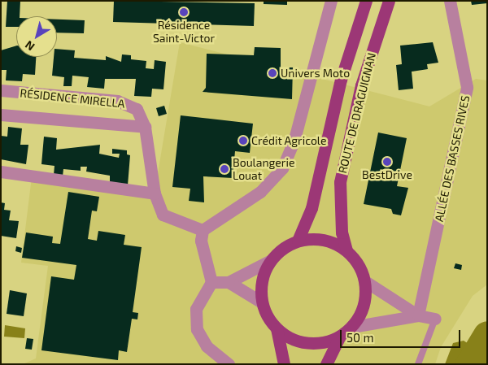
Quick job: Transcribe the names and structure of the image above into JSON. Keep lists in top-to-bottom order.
{
  "streets": {
    "main road": ["ROUTE DE DRAGUIGNAN"],
    "street": ["RÉSIDENCE MIRELLA", "ALLÉE DES BASSES RIVES"]
  },
  "places": [
    "Résidence Saint-Victor",
    "Univers Moto",
    "Crédit Agricole",
    "BestDrive",
    "Boulangerie Louat"
  ],
  "scale_bar": "50 m",
  "north": "bottom left"
}
